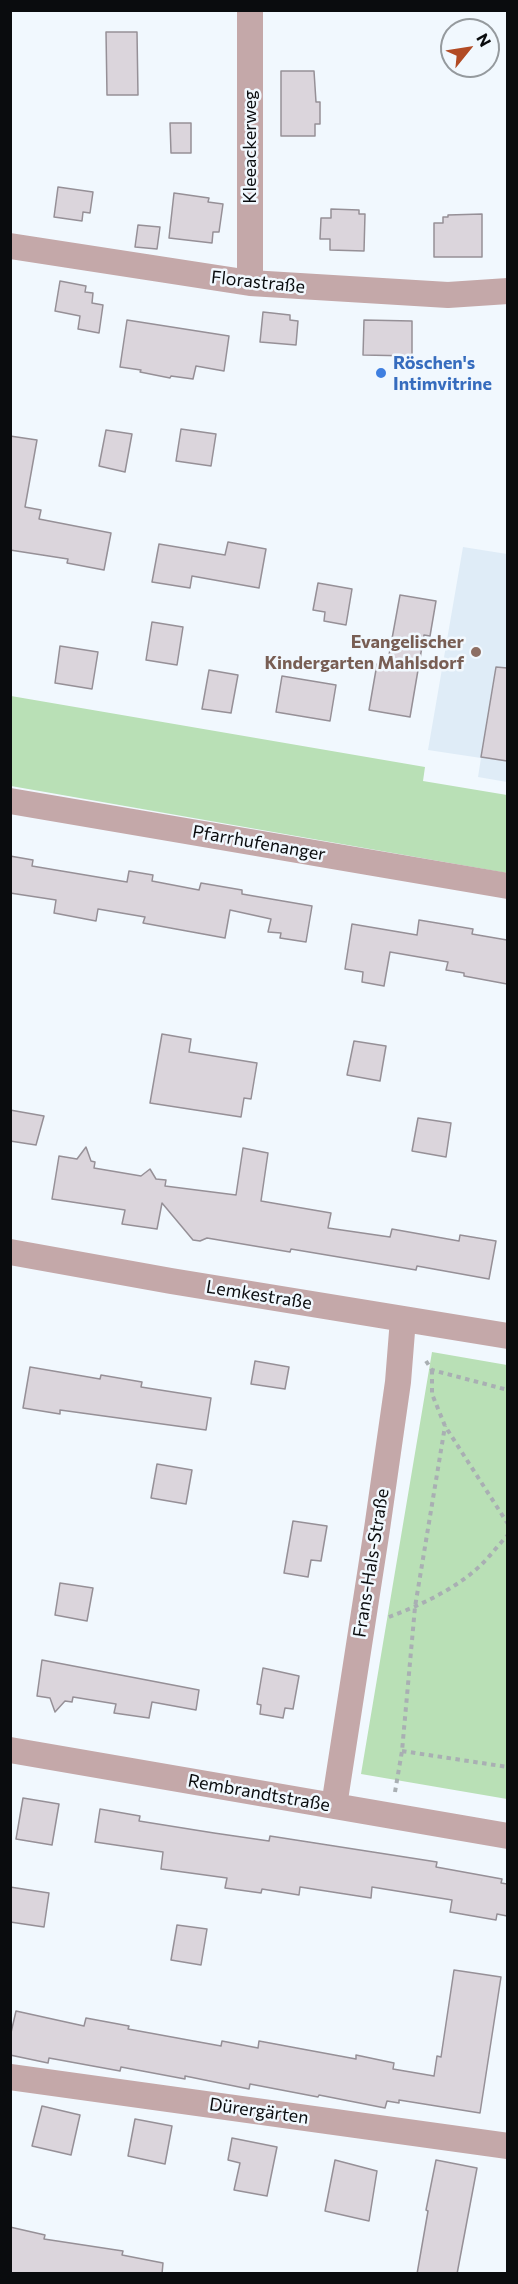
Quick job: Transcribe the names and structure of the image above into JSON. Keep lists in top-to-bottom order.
{
  "streets": {
    "street": [
      "Kleeackerweg",
      "Florastraße",
      "Pfarrhufenanger",
      "Lemkestraße",
      "Frans-Hals-Straße",
      "Rembrandtstraße",
      "Dürergärten"
    ]
  },
  "crossings": [
    ["Kleeackerweg", "Florastraße"],
    ["Lemkestraße", "Frans-Hals-Straße"],
    ["Frans-Hals-Straße", "Rembrandtstraße"]
  ],
  "places": ["Röschen's Intimvitrine", "Evangelischer Kindergarten Mahlsdorf"],
  "north": "top right"
}
